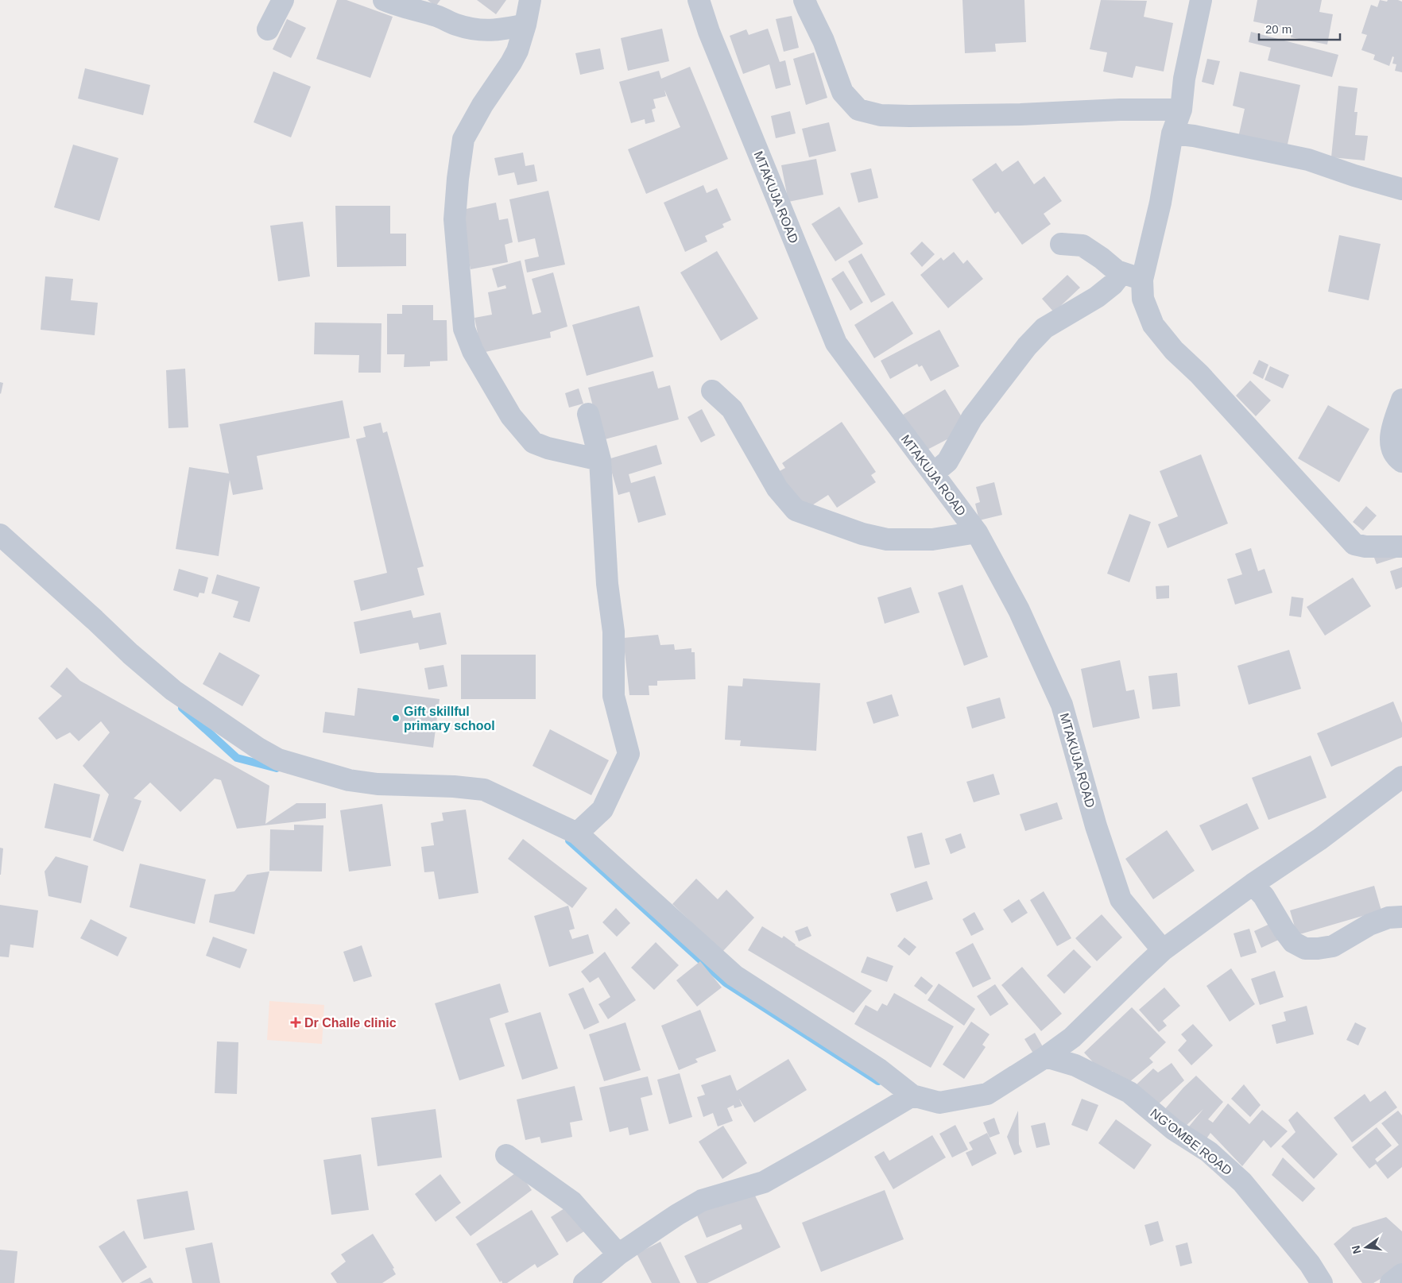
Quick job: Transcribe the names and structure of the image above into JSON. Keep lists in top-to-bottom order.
{
  "streets": {
    "street": ["MTAKUJA ROAD", "NG'OMBE ROAD"]
  },
  "places": {
    "other": ["Gift skillful primary school"],
    "health": ["Dr Challe clinic"]
  },
  "scale_bar": "20 m",
  "north": "left"
}
